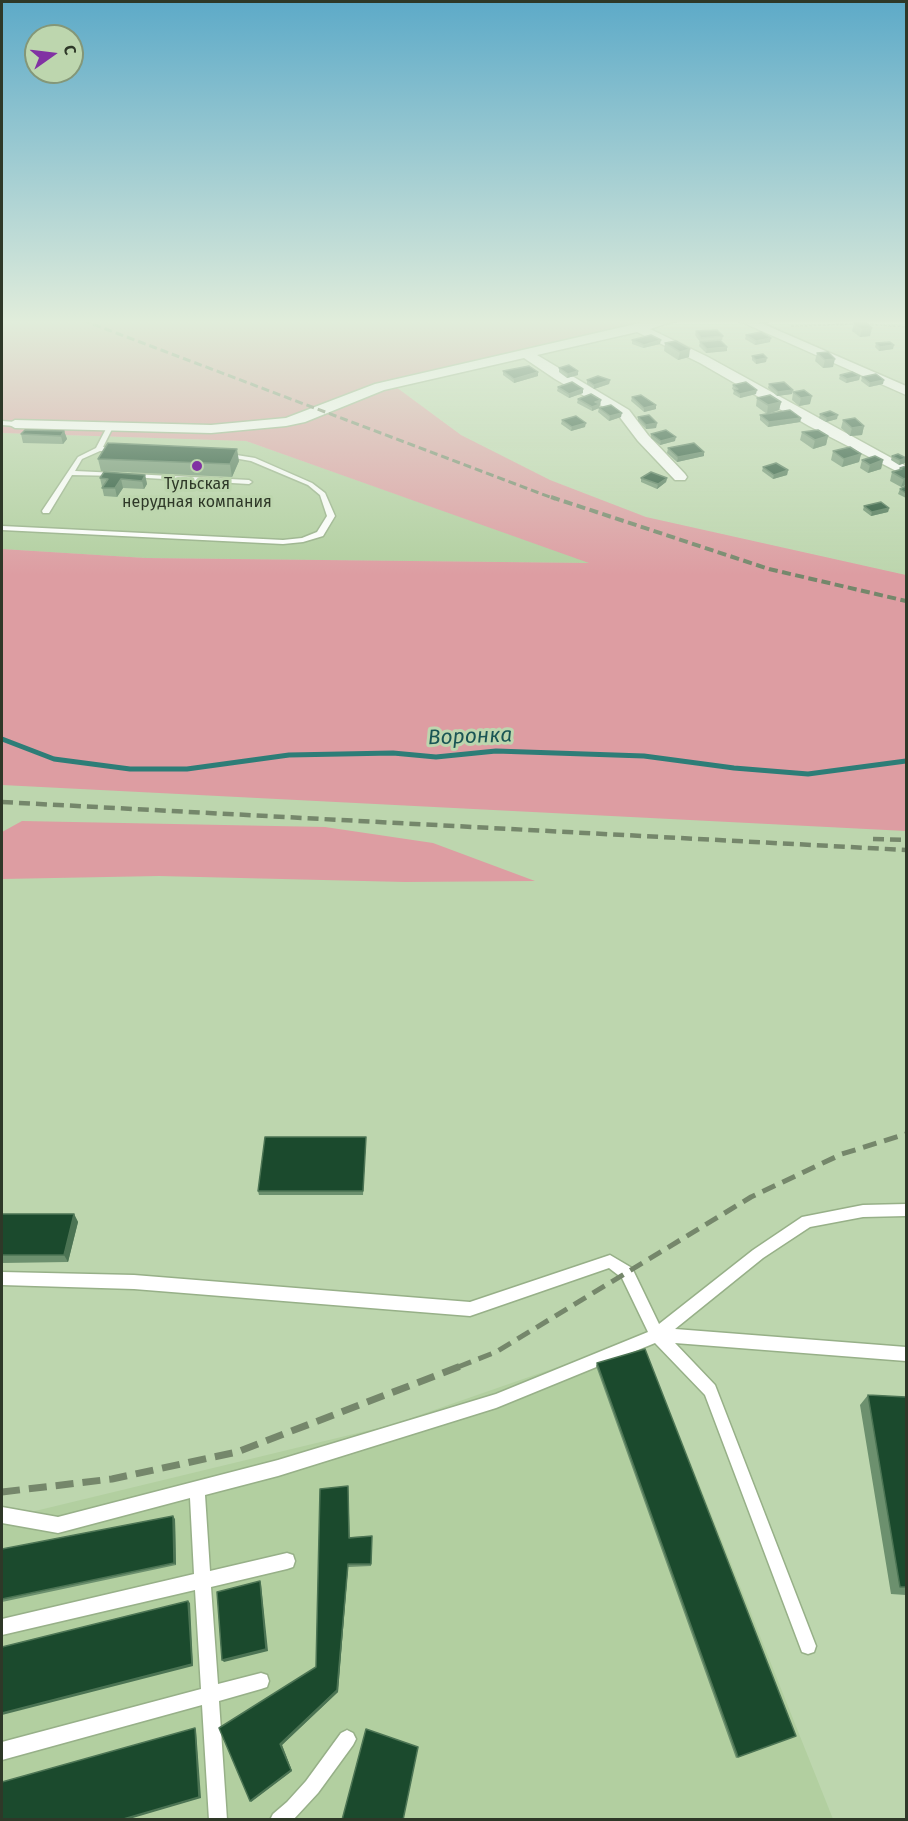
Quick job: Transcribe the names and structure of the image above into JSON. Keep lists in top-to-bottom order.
{
  "water": ["Воронка"],
  "places": ["Тульская нерудная компания"],
  "north": "right"
}
